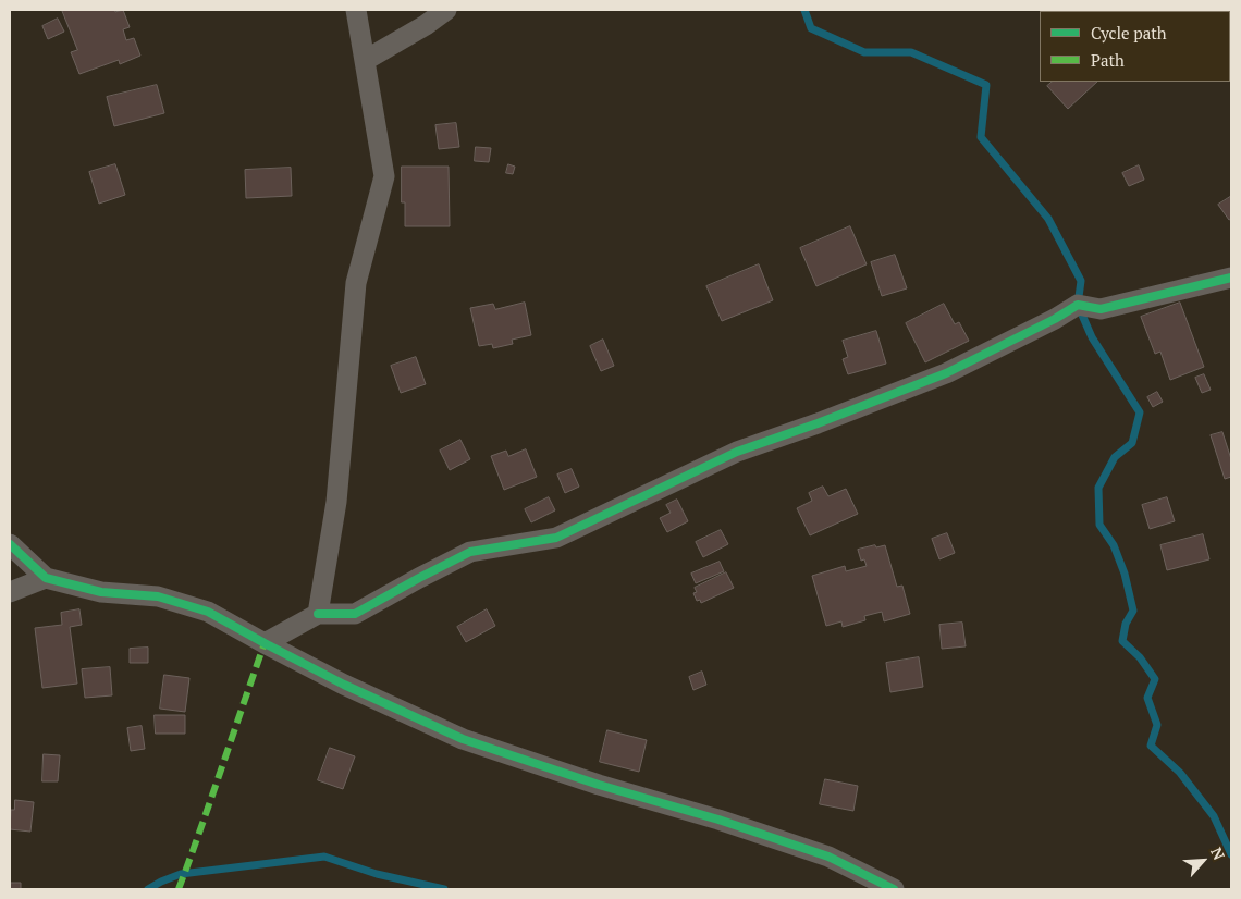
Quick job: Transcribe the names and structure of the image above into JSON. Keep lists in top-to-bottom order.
{
  "legend": ["Cycle path", "Path"],
  "north": "top right"
}
